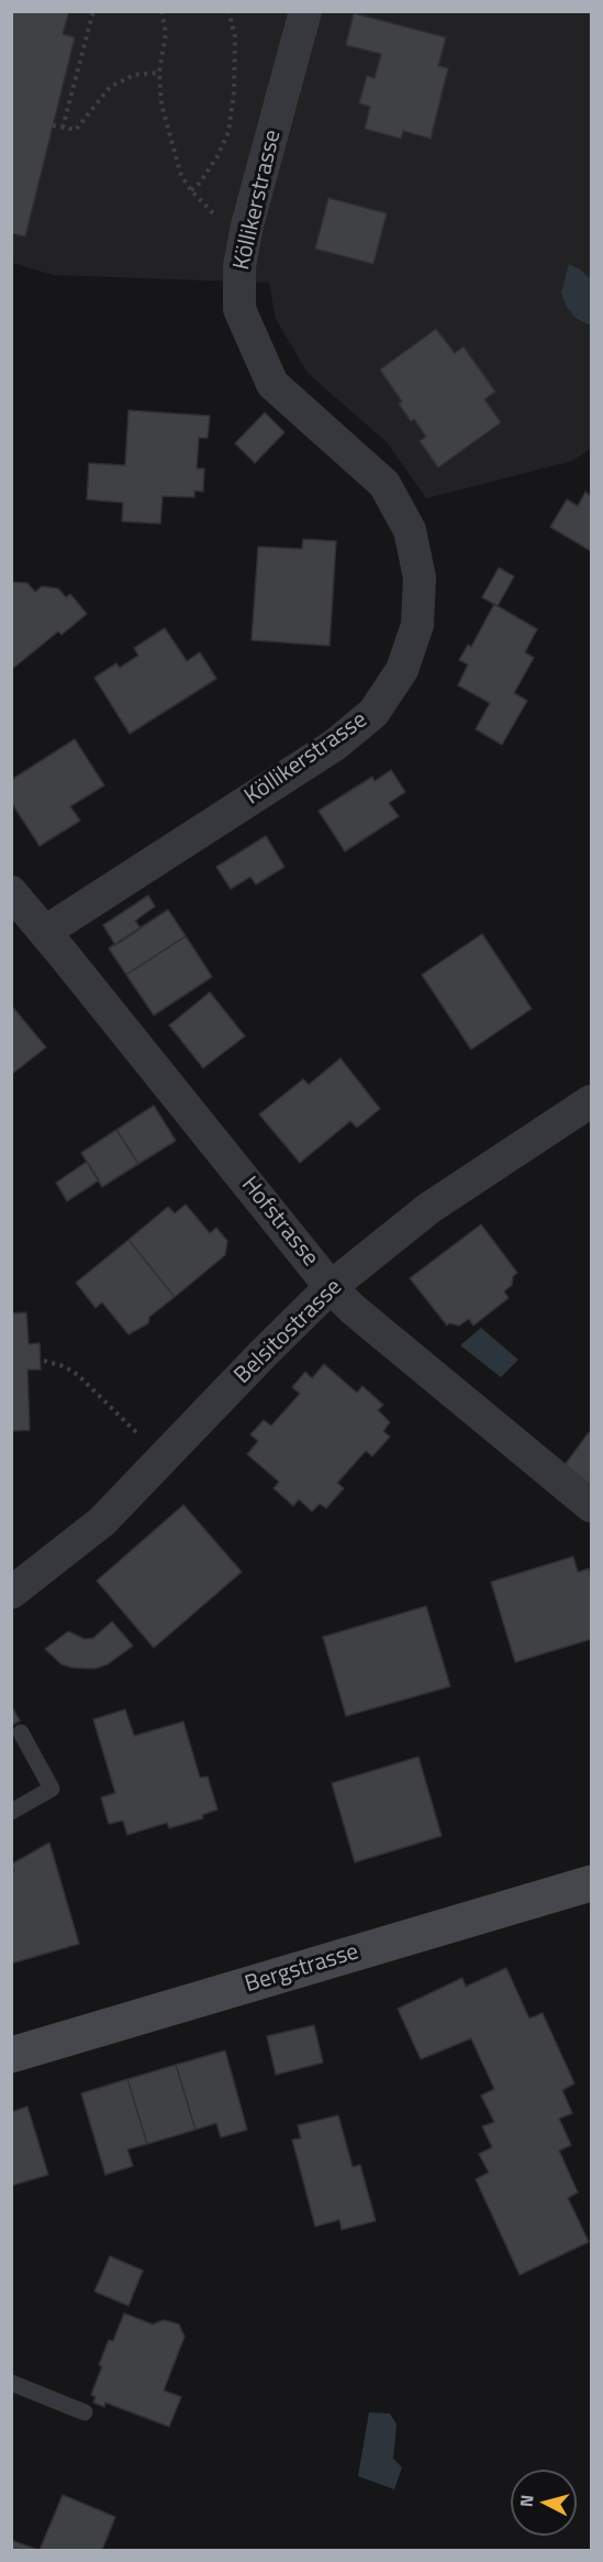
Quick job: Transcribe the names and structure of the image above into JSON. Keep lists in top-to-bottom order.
{
  "streets": {
    "main road": ["Bergstrasse"],
    "street": ["Köllikerstrasse", "Hofstrasse", "Belsitostrasse"]
  },
  "crossings": [
    ["Köllikerstrasse", "Hofstrasse"],
    ["Hofstrasse", "Belsitostrasse"]
  ],
  "north": "left"
}
